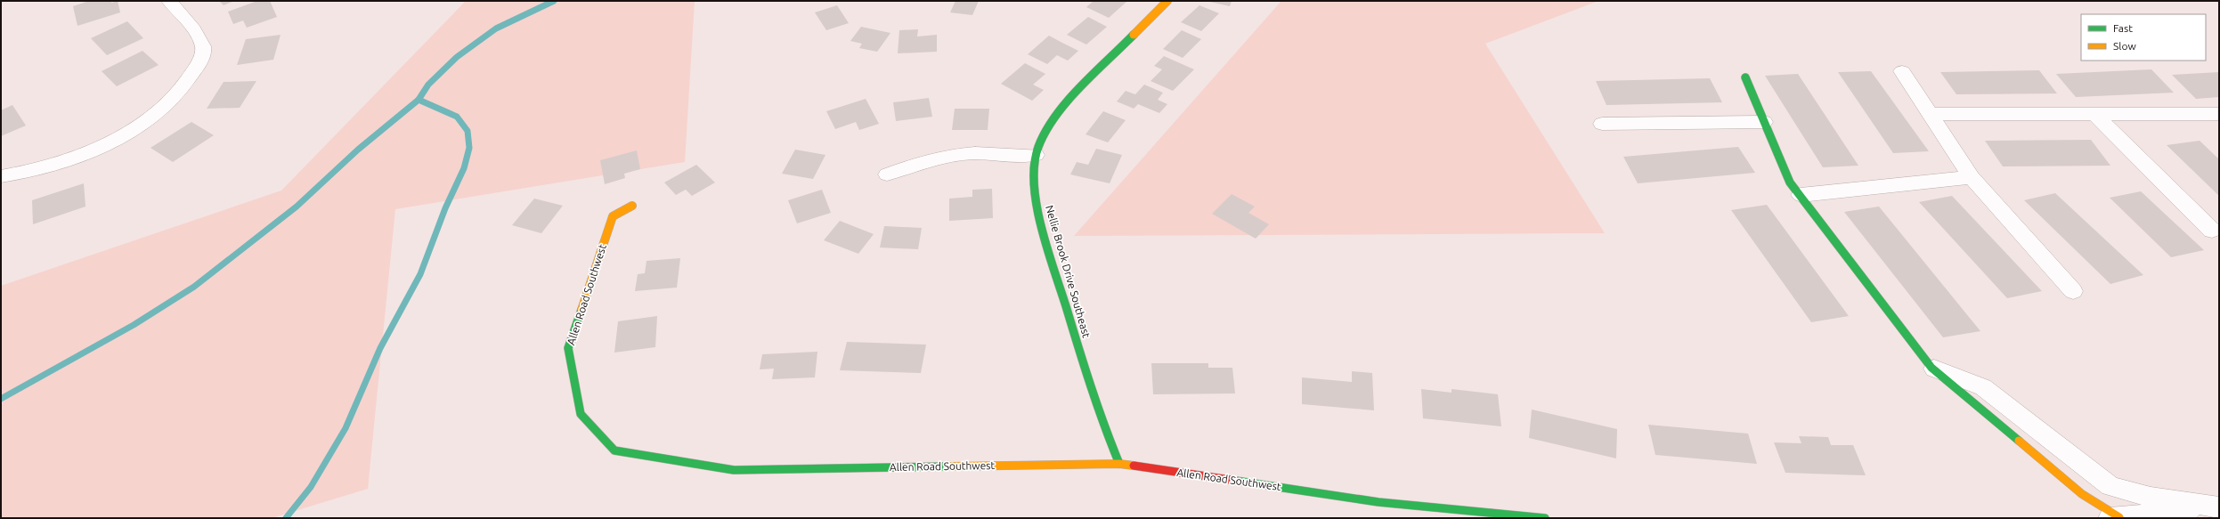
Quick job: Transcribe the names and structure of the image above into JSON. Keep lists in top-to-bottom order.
{
  "streets": {
    "street": ["Nellie Brook Drive Southeast", "Allen Road Southwest"]
  },
  "crossings": [
    ["Nellie Brook Drive Southeast", "Allen Road Southwest"]
  ],
  "legend": ["Fast", "Slow"]
}
